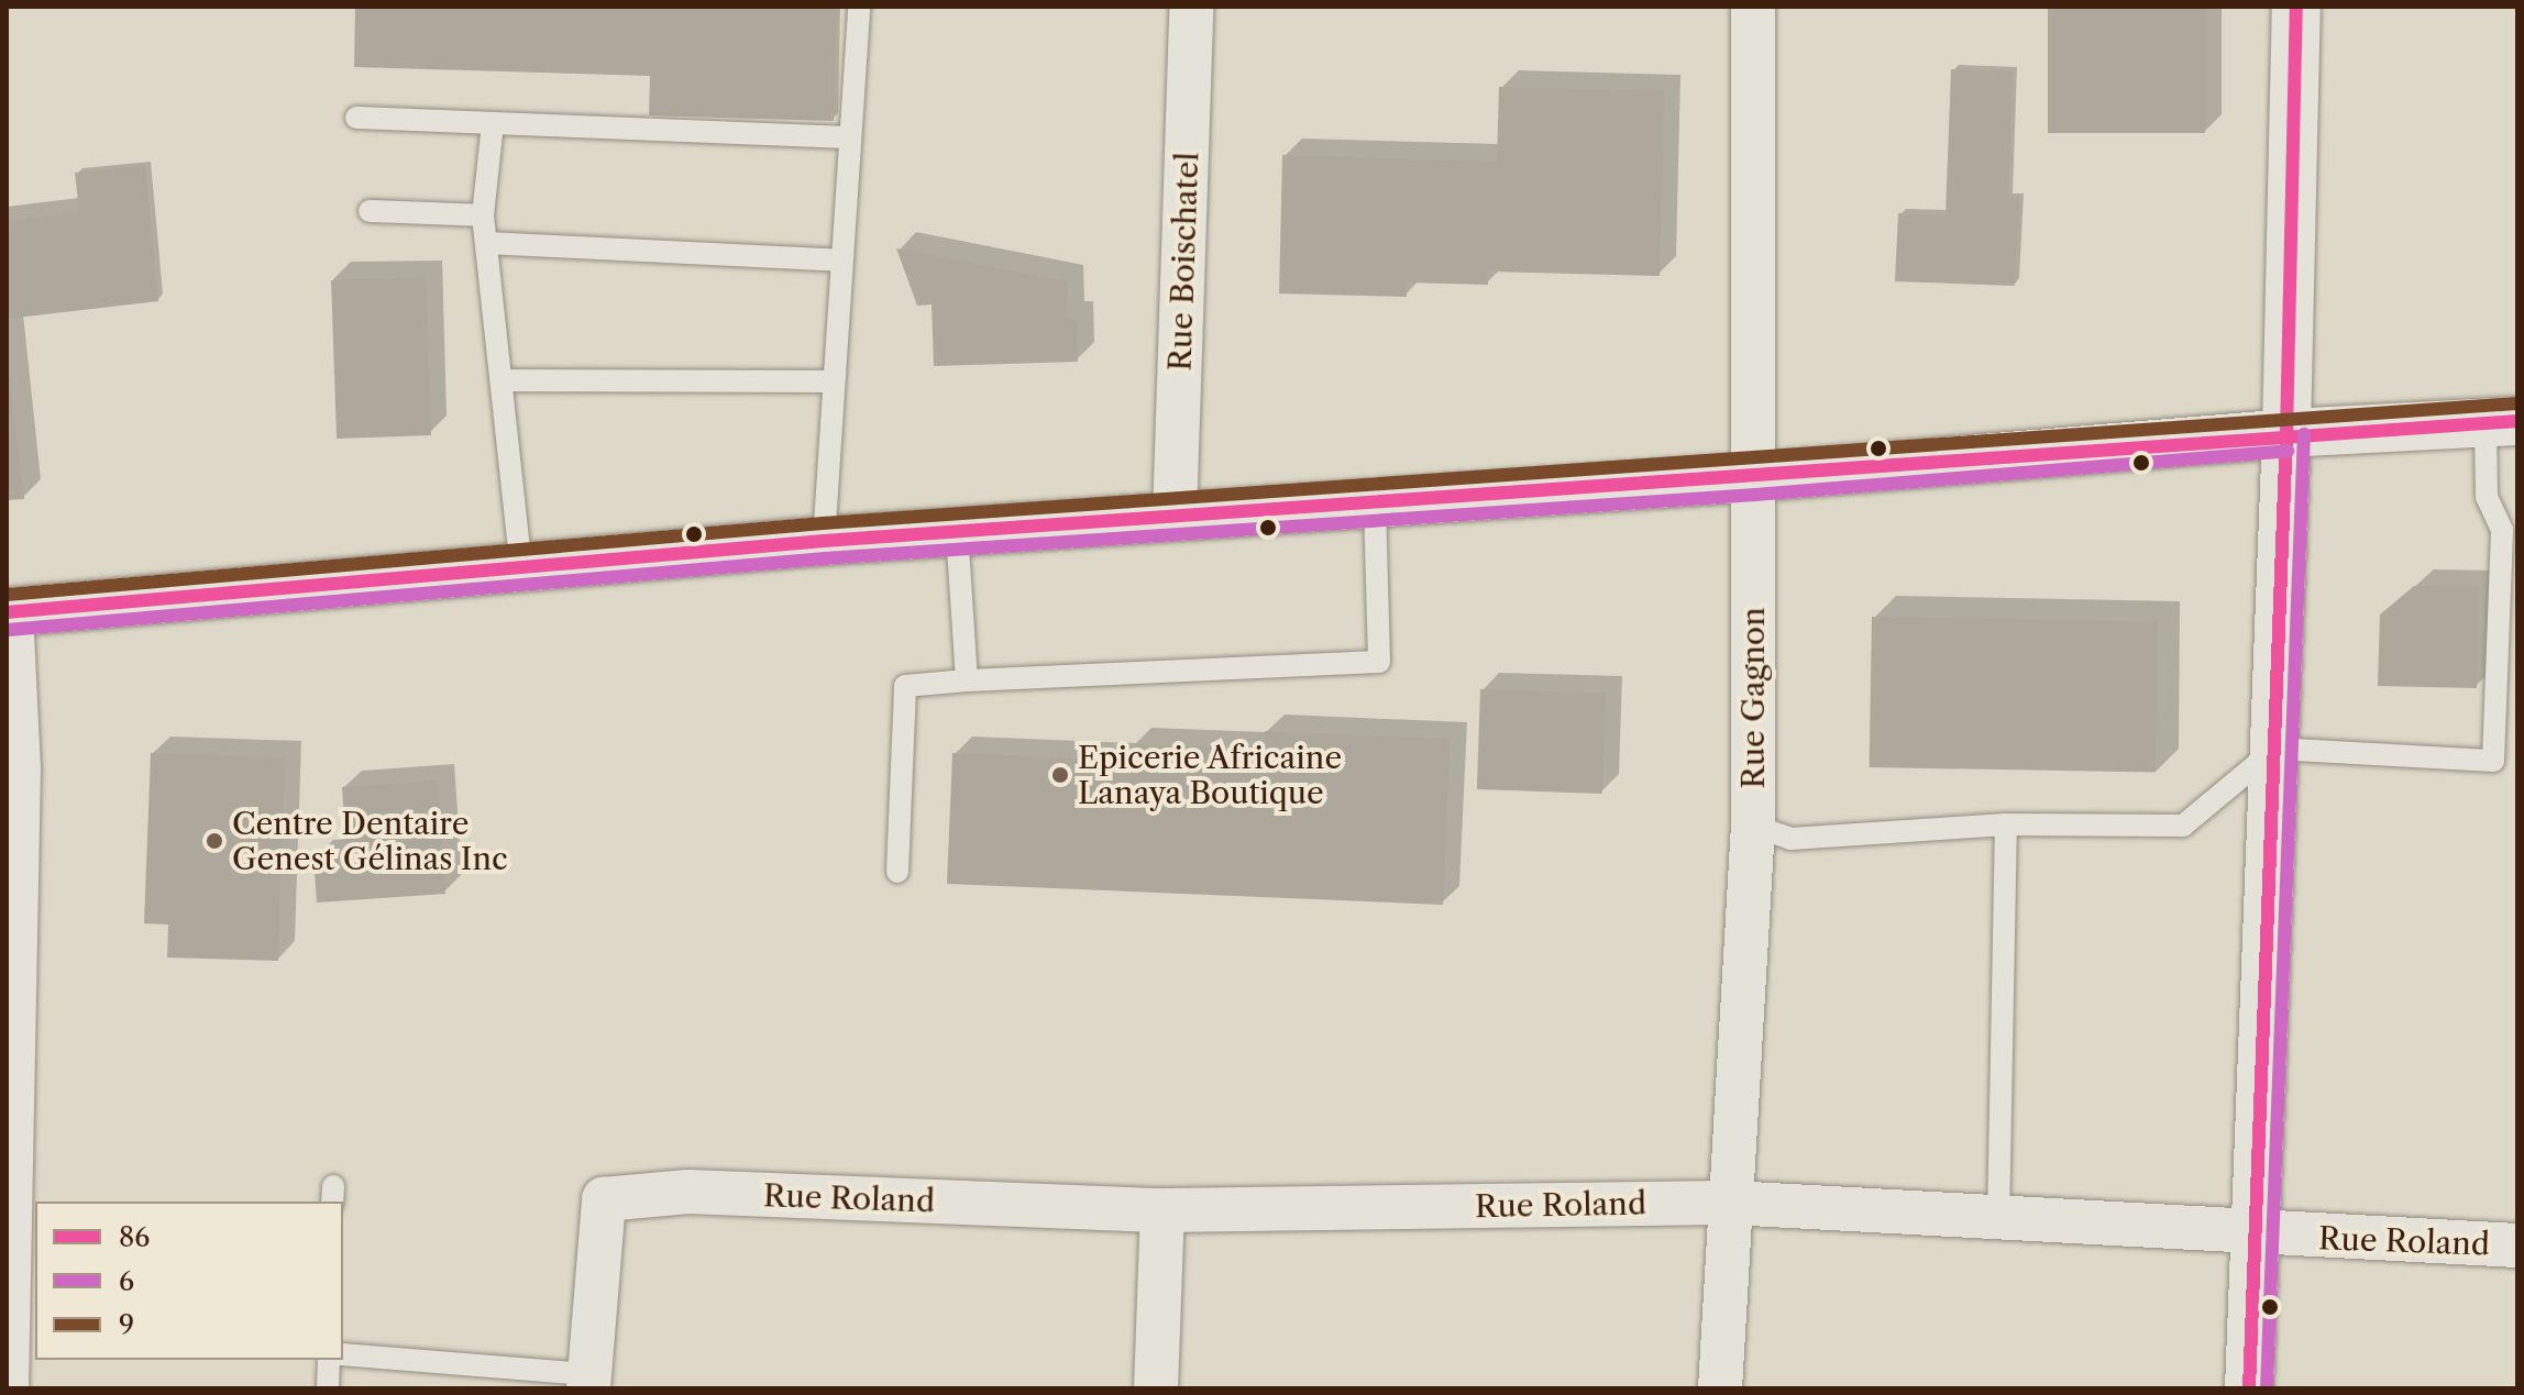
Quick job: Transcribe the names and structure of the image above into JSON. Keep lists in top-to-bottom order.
{
  "streets": {
    "street": ["Rue Boischatel", "Rue Gagnon", "Rue Roland"]
  },
  "crossings": [
    ["Rue Gagnon", "Rue Roland"]
  ],
  "places": ["Epicerie Africaine Lanaya Boutique", "Centre Dentaire Genest Gélinas Inc"],
  "lines": ["transit line 86", "transit line 9", "transit line 6"],
  "legend": ["86", "6", "9"]
}
